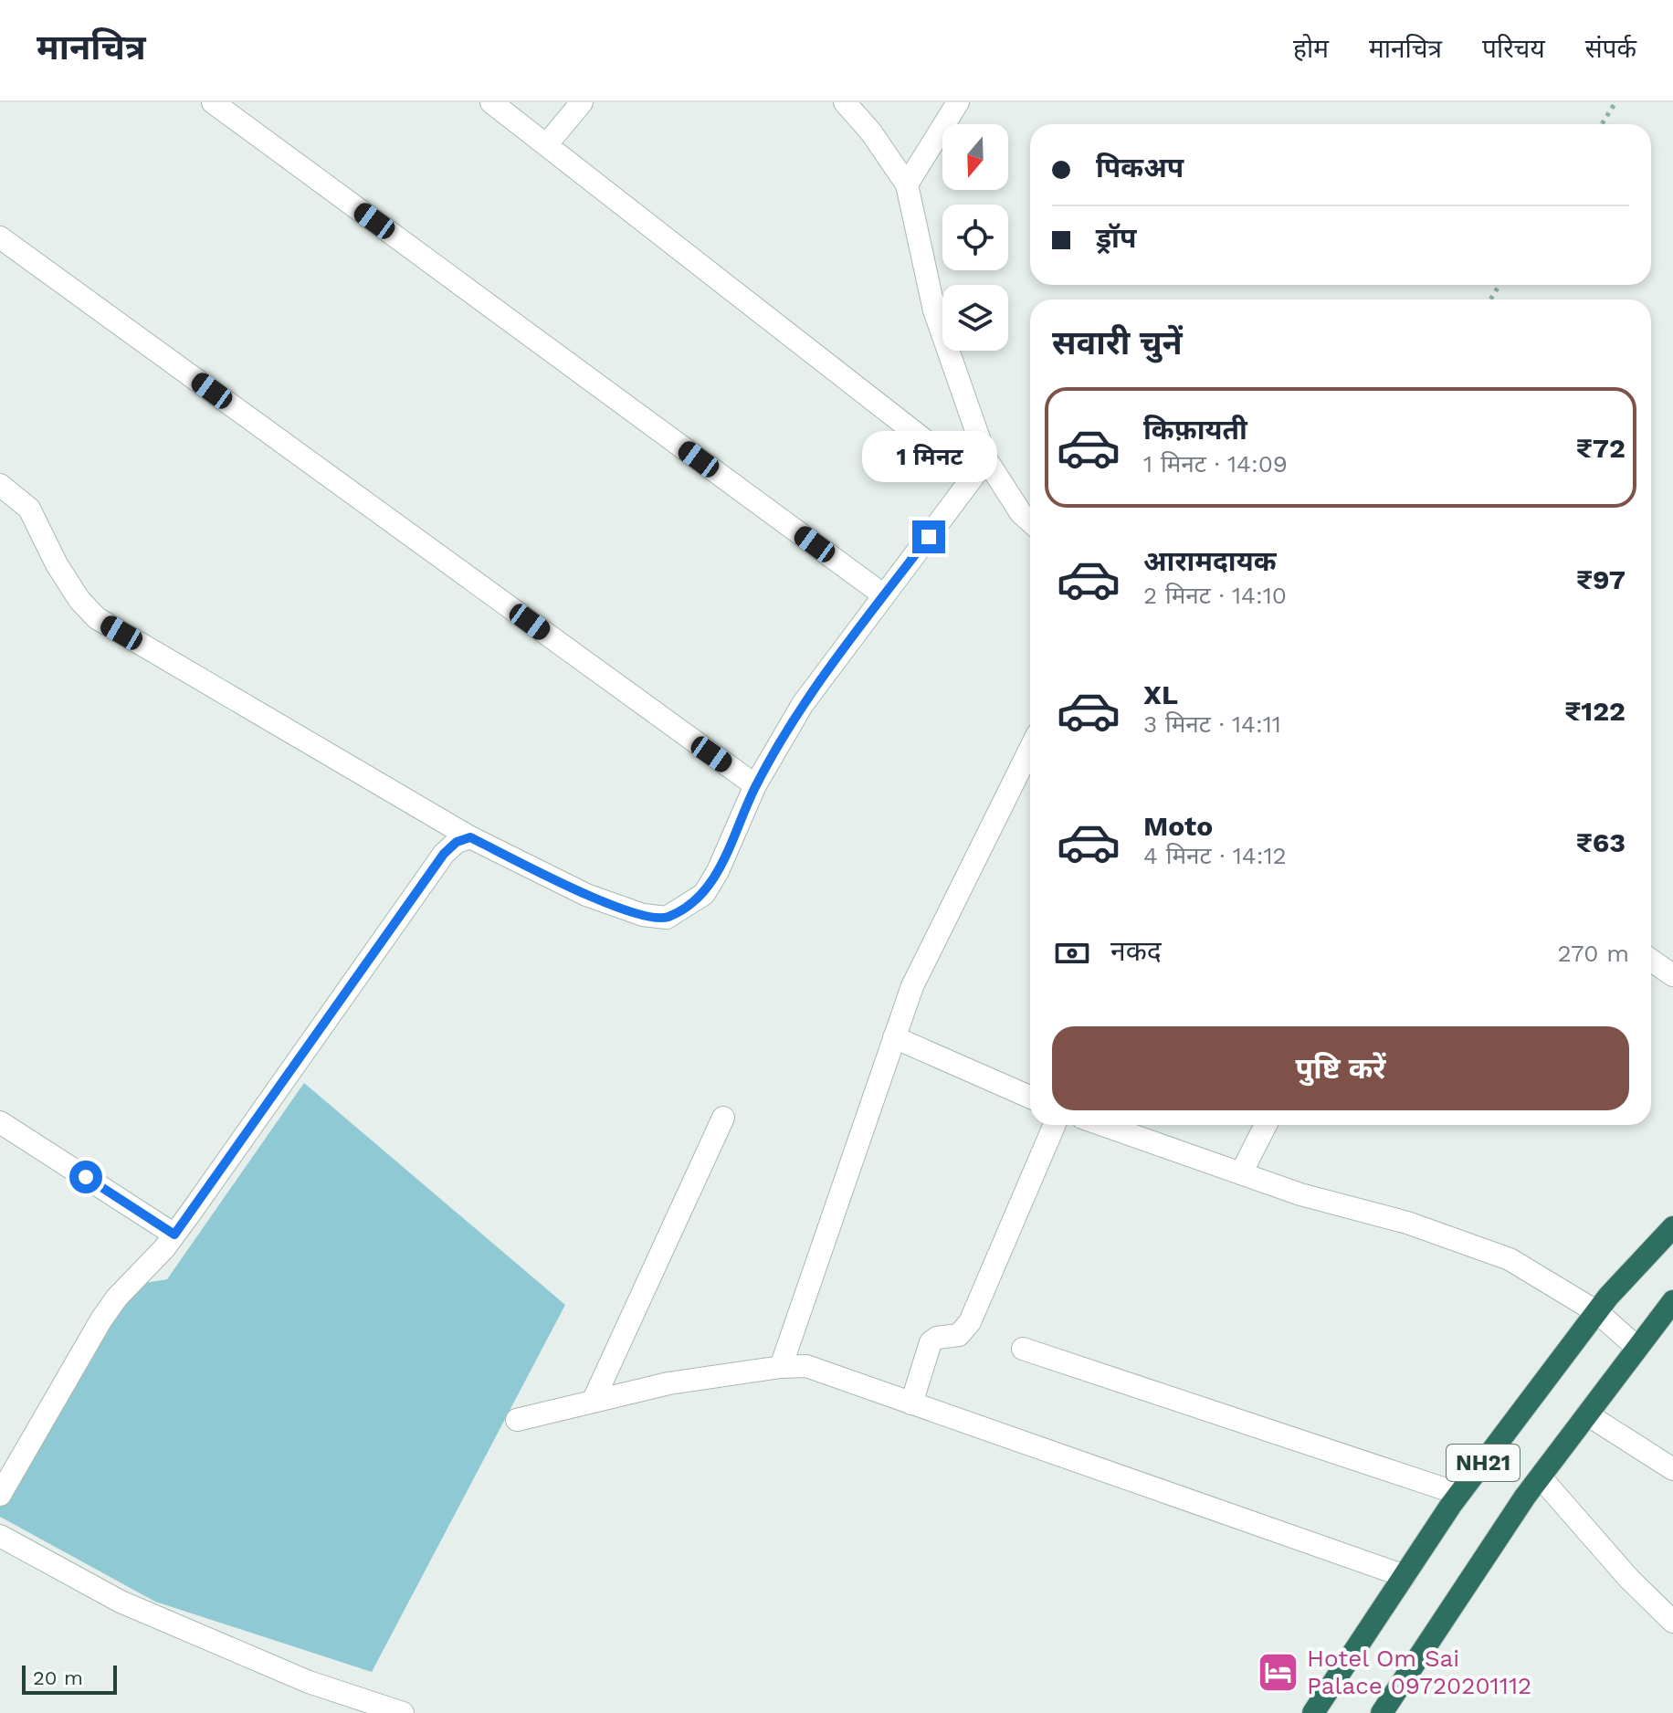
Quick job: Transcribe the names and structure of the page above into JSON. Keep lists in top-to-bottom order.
{
  "streets": {
    "highway": ["NH21"]
  },
  "places": {
    "hotel": ["Hotel Om Sai Palace 09720201112"]
  },
  "scale_bar": "20 m",
  "north": "bottom",
  "page": {
    "header": "मानचित्र",
    "nav": [
      "होम",
      "मानचित्र",
      "परिचय",
      "संपर्क"
    ],
    "banner": ["पिकअप", "ड्रॉप"],
    "heading": "सवारी चुनें",
    "list": [
      {
        "name": "किफ़ायती",
        "note": "1 मिनट · 14:09",
        "value": "₹72"
      },
      {
        "name": "आरामदायक",
        "note": "2 मिनट · 14:10",
        "value": "₹97"
      },
      {
        "name": "XL",
        "note": "3 मिनट · 14:11",
        "value": "₹122"
      },
      {
        "name": "Moto",
        "note": "4 मिनट · 14:12",
        "value": "₹63"
      }
    ],
    "bubble": "1 मिनट",
    "pay": ["नकद", "270 m"],
    "buttons": "पुष्टि करें",
    "scale": "20 m"
  }
}
